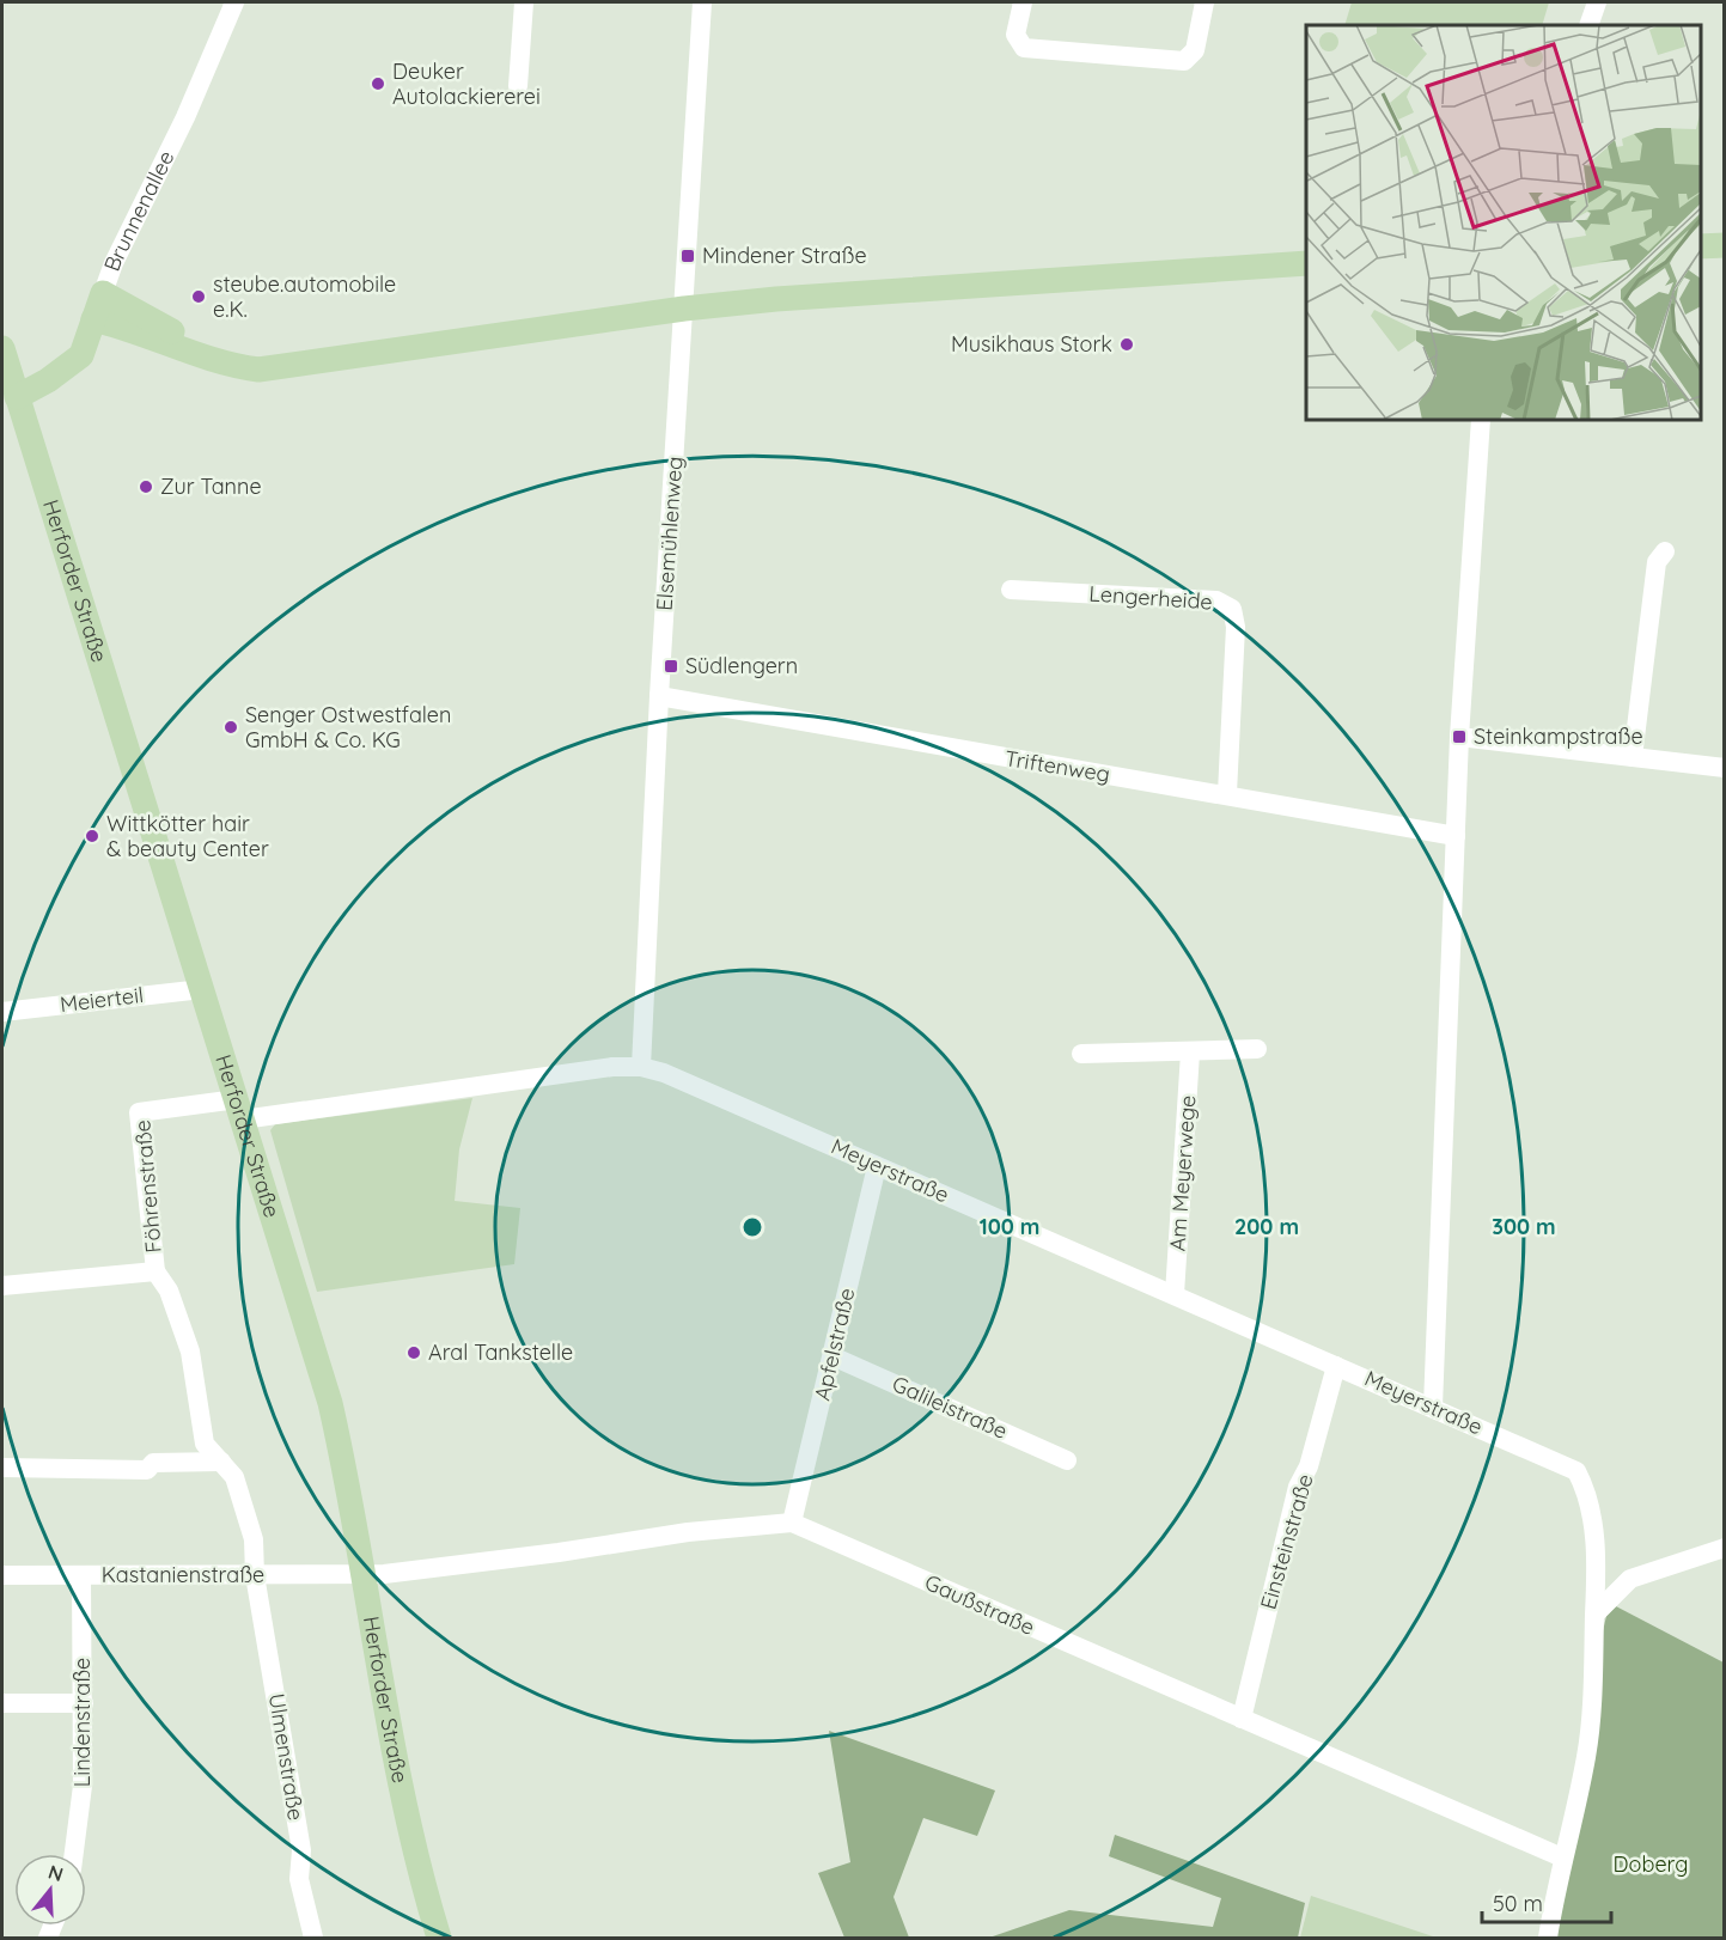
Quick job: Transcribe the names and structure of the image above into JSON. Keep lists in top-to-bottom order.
{
  "streets": {
    "main road": ["Brunnenallee", "Herforder Straße"],
    "street": [
      "Elsemühlenweg",
      "Lengerheide",
      "Triftenweg",
      "Meierteil",
      "Meyerstraße",
      "Am Meyerwege",
      "Föhrenstraße",
      "Apfelstraße",
      "Galileistraße",
      "Einsteinstraße",
      "Kastanienstraße",
      "Gaußstraße",
      "Lindenstraße",
      "Ulmenstraße"
    ]
  },
  "crossings": [
    ["Brunnenallee", "Herforder Straße"],
    ["Elsemühlenweg", "Triftenweg"],
    ["Elsemühlenweg", "Meyerstraße"],
    ["Herforder Straße", "Meierteil"],
    ["Herforder Straße", "Meyerstraße"],
    ["Herforder Straße", "Föhrenstraße"],
    ["Herforder Straße", "Kastanienstraße"],
    ["Herforder Straße", "Gaußstraße"],
    ["Lengerheide", "Triftenweg"],
    ["Meyerstraße", "Am Meyerwege"],
    ["Meyerstraße", "Föhrenstraße"],
    ["Meyerstraße", "Apfelstraße"],
    ["Meyerstraße", "Einsteinstraße"],
    ["Meyerstraße", "Gaußstraße"],
    ["Föhrenstraße", "Kastanienstraße"],
    ["Föhrenstraße", "Ulmenstraße"],
    ["Apfelstraße", "Galileistraße"],
    ["Apfelstraße", "Gaußstraße"],
    ["Einsteinstraße", "Gaußstraße"],
    ["Kastanienstraße", "Gaußstraße"],
    ["Kastanienstraße", "Lindenstraße"],
    ["Kastanienstraße", "Ulmenstraße"]
  ],
  "parks": ["Doberg"],
  "places": {
    "other": [
      "Deuker Autolackiererei",
      "steube.automobile e.K.",
      "Musikhaus Stork",
      "Zur Tanne",
      "Senger Ostwestfalen GmbH & Co. KG",
      "Wittkötter hair & beauty Center",
      "Aral Tankstelle"
    ],
    "transit": ["Mindener Straße", "Südlengern", "Steinkampstraße"]
  },
  "scale_bar": "50 m",
  "north": "top",
  "rings": ["100 m", "200 m", "300 m"]
}
